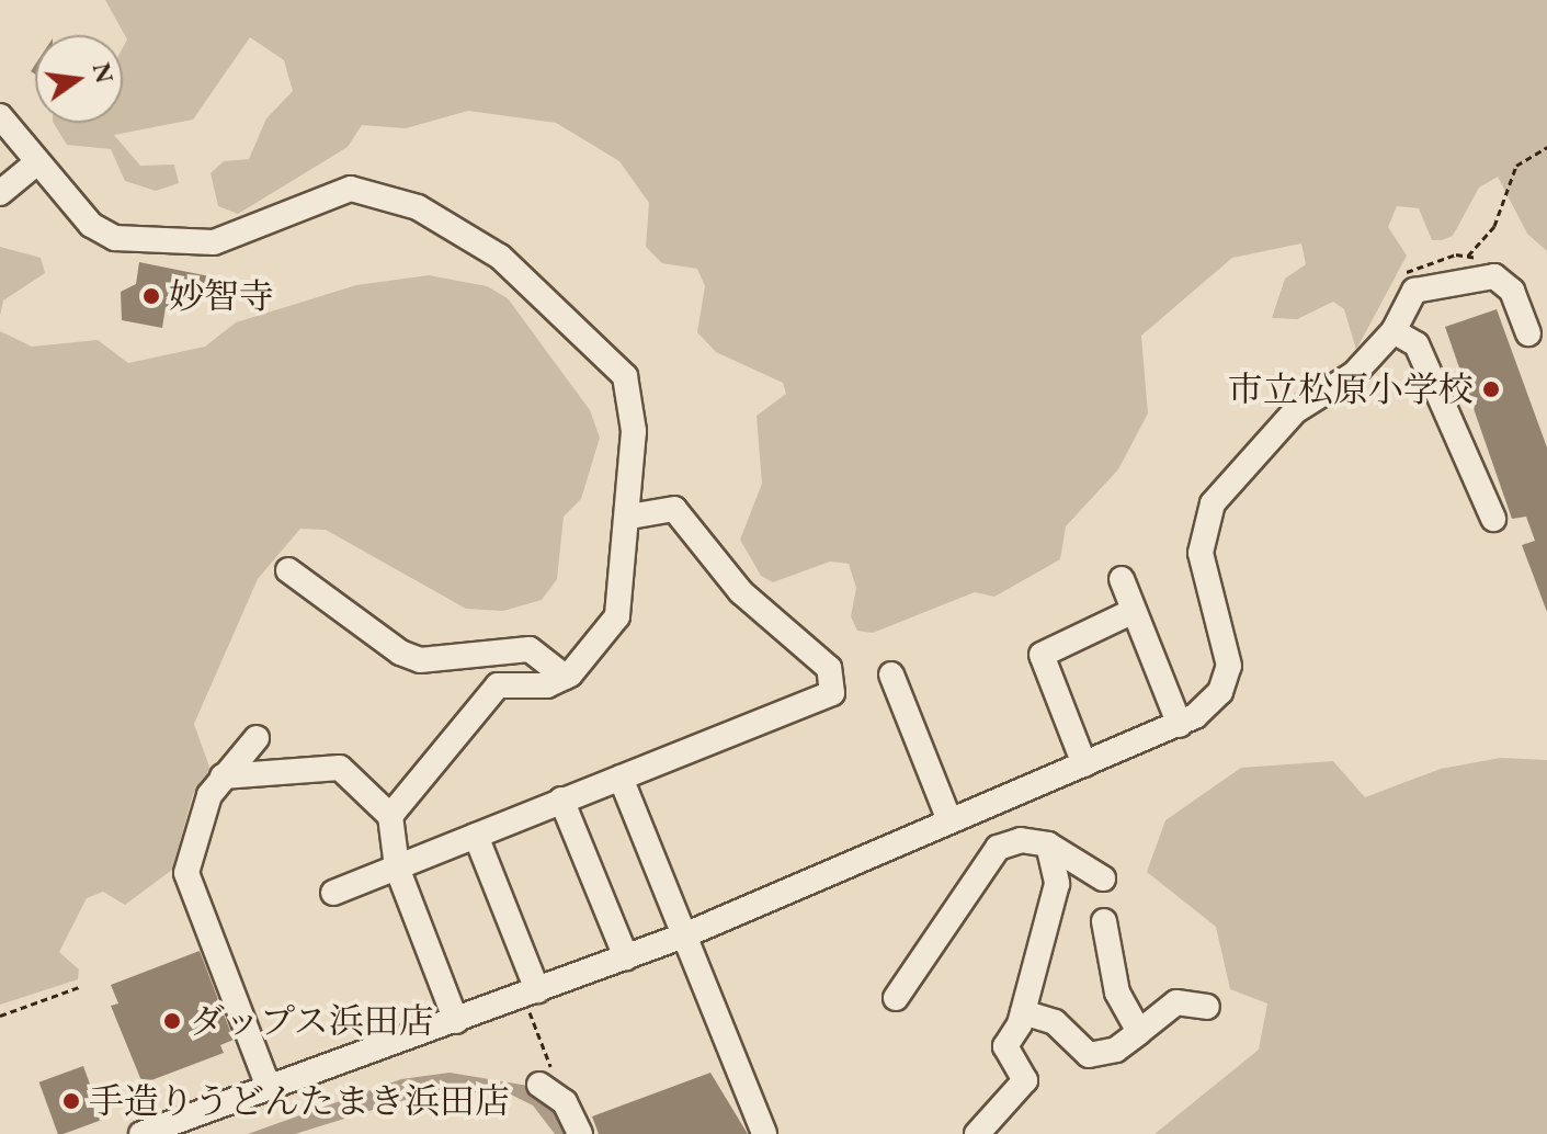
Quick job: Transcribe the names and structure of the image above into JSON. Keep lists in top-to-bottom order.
{
  "places": [
    "妙智寺",
    "市立松原小学校",
    "ダップス浜田店",
    "手造りうどんたまき浜田店"
  ],
  "north": "right"
}
